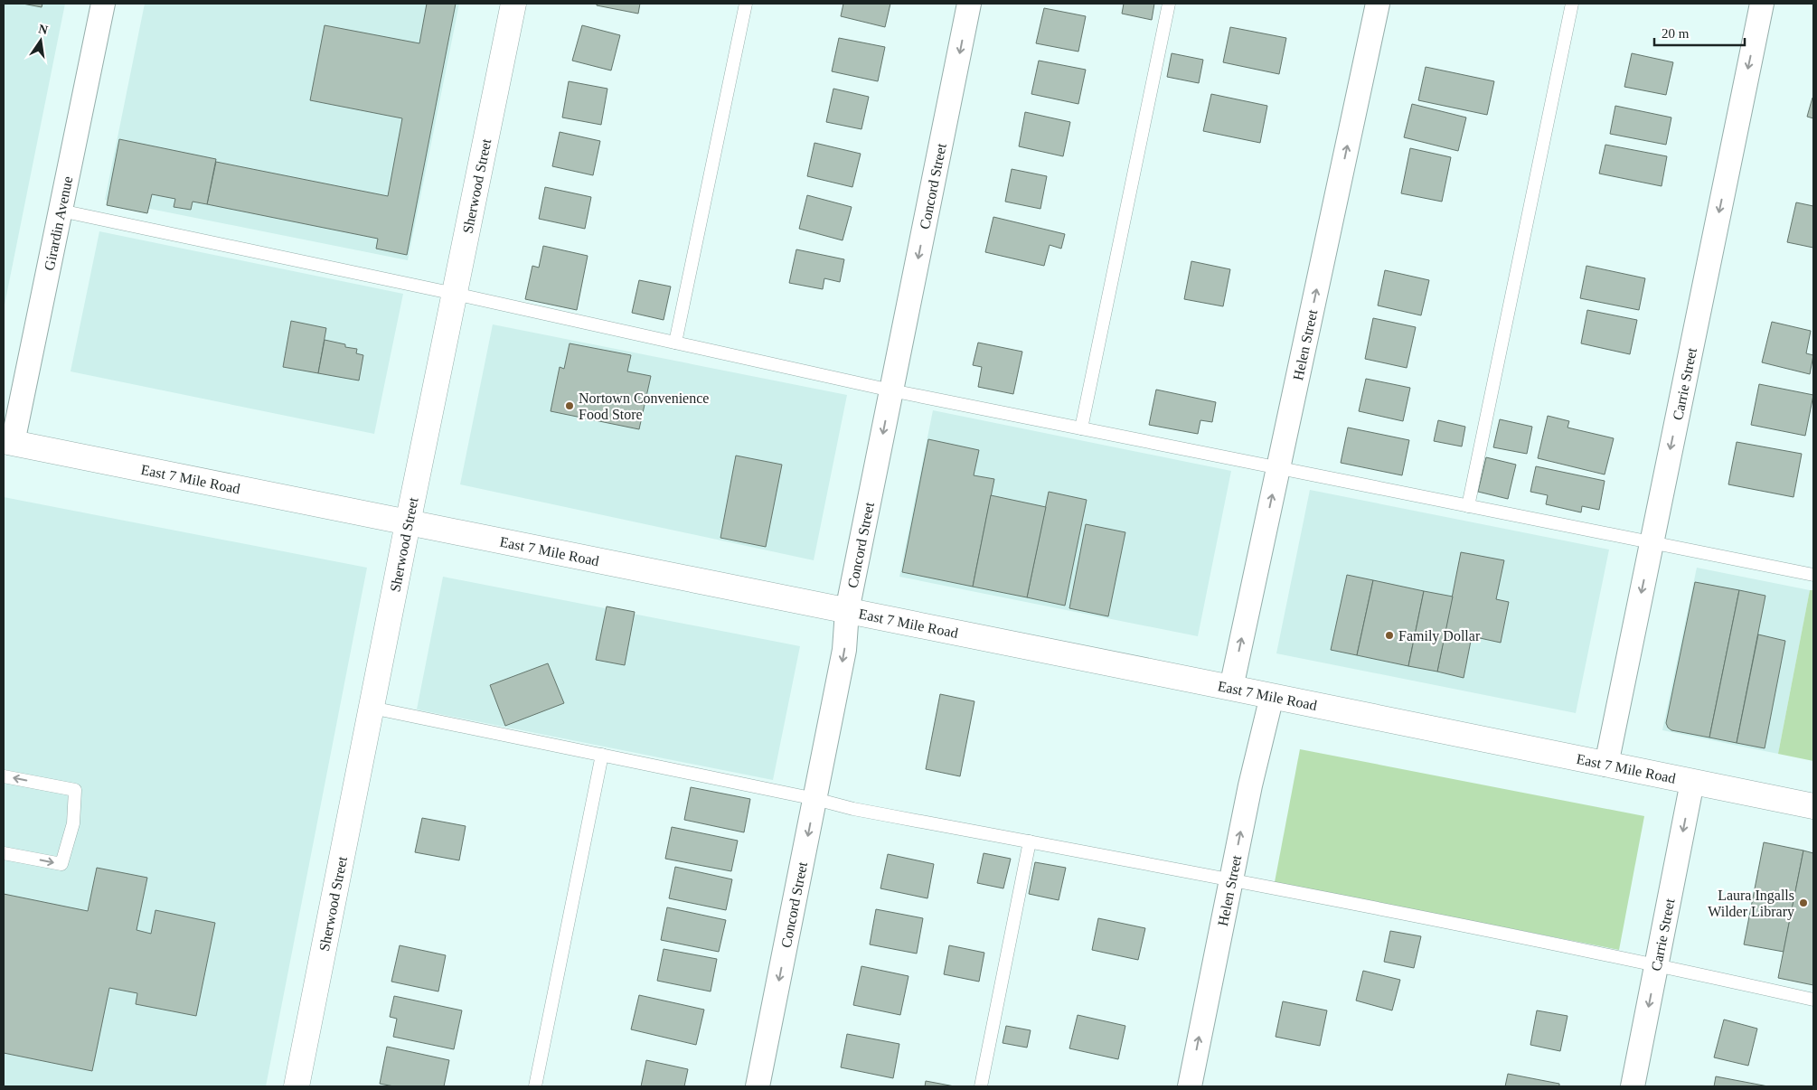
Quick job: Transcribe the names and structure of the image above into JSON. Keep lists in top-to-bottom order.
{
  "streets": {
    "street": [
      "Concord Street",
      "Sherwood Street",
      "Girardin Avenue",
      "Helen Street",
      "Carrie Street",
      "East 7 Mile Road"
    ]
  },
  "crossings": [
    ["Concord Street", "East 7 Mile Road"],
    ["Sherwood Street", "East 7 Mile Road"],
    ["Girardin Avenue", "East 7 Mile Road"],
    ["Helen Street", "East 7 Mile Road"],
    ["Carrie Street", "East 7 Mile Road"]
  ],
  "one_way": ["Concord Street", "Helen Street", "Carrie Street"],
  "places": ["Nortown Convenience Food Store", "Family Dollar", "Laura Ingalls Wilder Library"],
  "scale_bar": "20 m",
  "north": "top"
}
